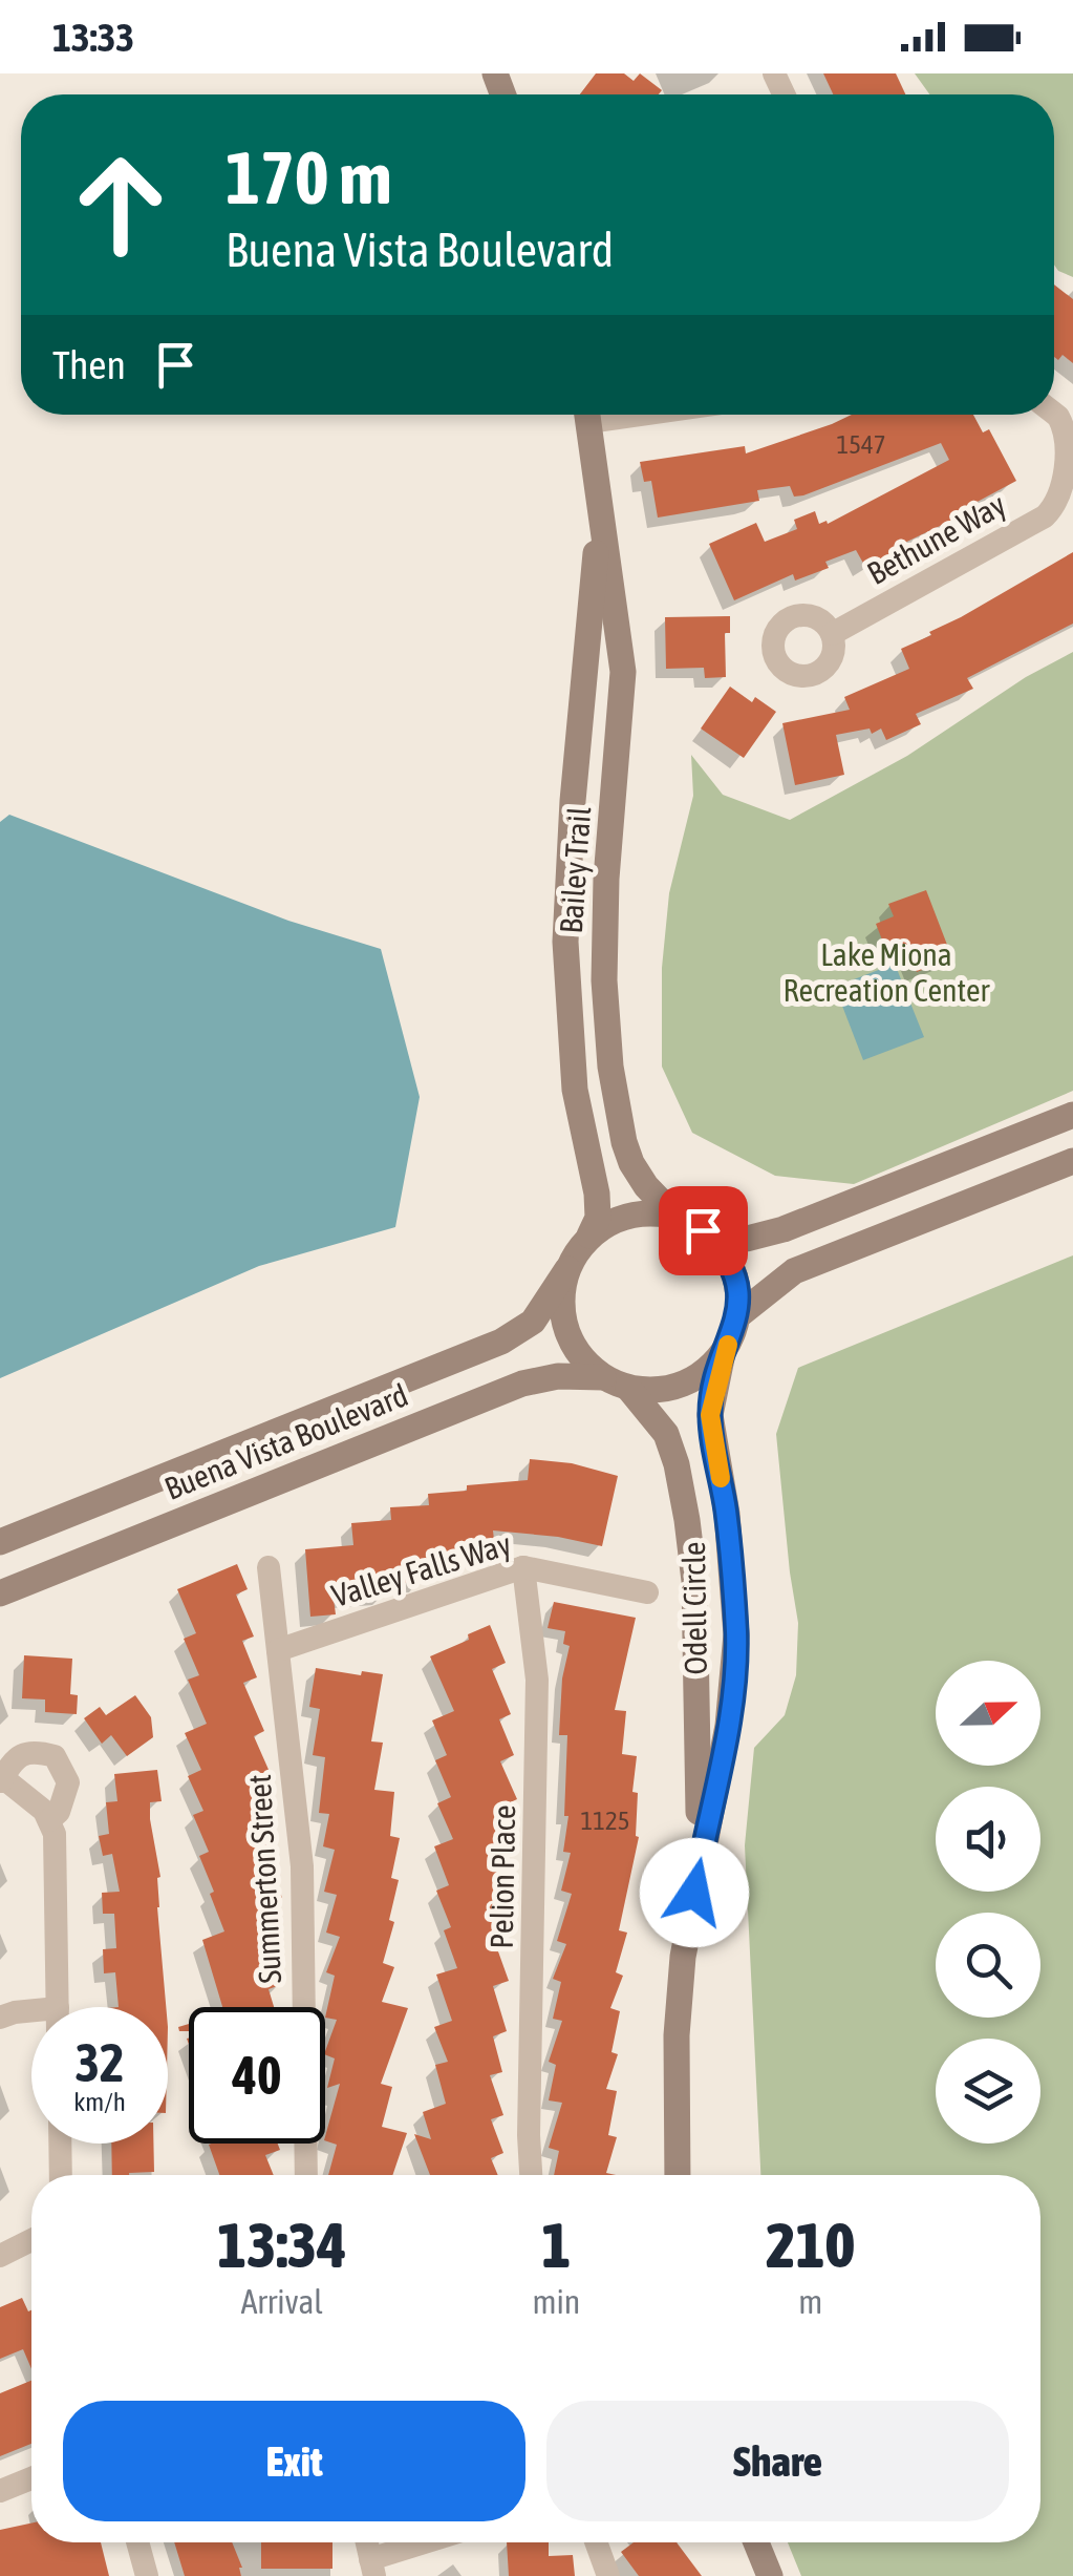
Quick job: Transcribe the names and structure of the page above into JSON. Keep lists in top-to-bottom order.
{
  "streets": {
    "street": [
      "Bethune Way",
      "Bailey Trail",
      "Buena Vista Boulevard",
      "Valley Falls Way",
      "Odell Circle",
      "Pelion Place",
      "Summerton Street"
    ]
  },
  "crossings": [
    ["Bailey Trail", "Buena Vista Boulevard"],
    ["Bailey Trail", "Odell Circle"],
    ["Buena Vista Boulevard", "Odell Circle"],
    ["Valley Falls Way", "Pelion Place"],
    ["Valley Falls Way", "Summerton Street"]
  ],
  "parks": ["Lake Miona Recreation Center"],
  "house_numbers": ["1547", "1125"],
  "north": "right",
  "page": {
    "status": "13:33",
    "turn": ["170 m", "Buena Vista Boulevard"],
    "then": "Then",
    "speed": "32 km/h",
    "limit": "40",
    "eta": [
      "13:34",
      "Arrival",
      "1",
      "min",
      "210",
      "m"
    ],
    "buttons": ["Exit", "Share"]
  }
}
